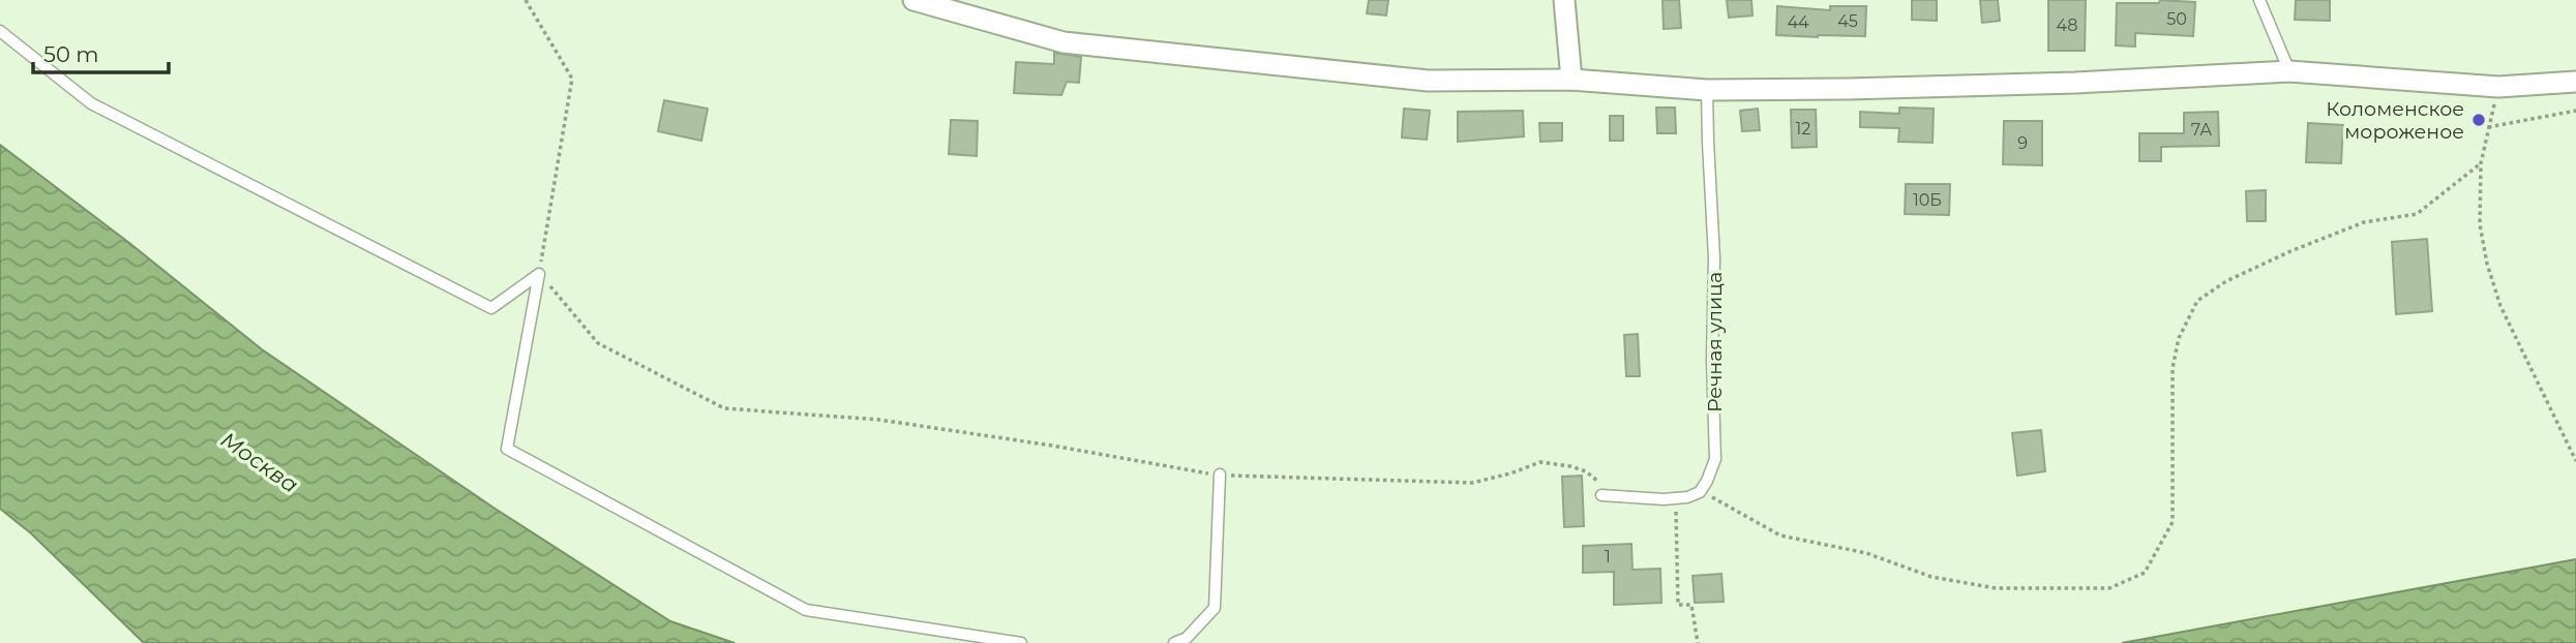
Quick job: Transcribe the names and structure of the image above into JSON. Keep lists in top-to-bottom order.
{
  "streets": {
    "lane": ["Речная улица"]
  },
  "water": ["Москва"],
  "places": ["Коломенское мороженое"],
  "house_numbers": [
    "50",
    "45",
    "44",
    "48",
    "12",
    "7А",
    "9",
    "10Б",
    "1"
  ],
  "scale_bar": "50 m"
}
